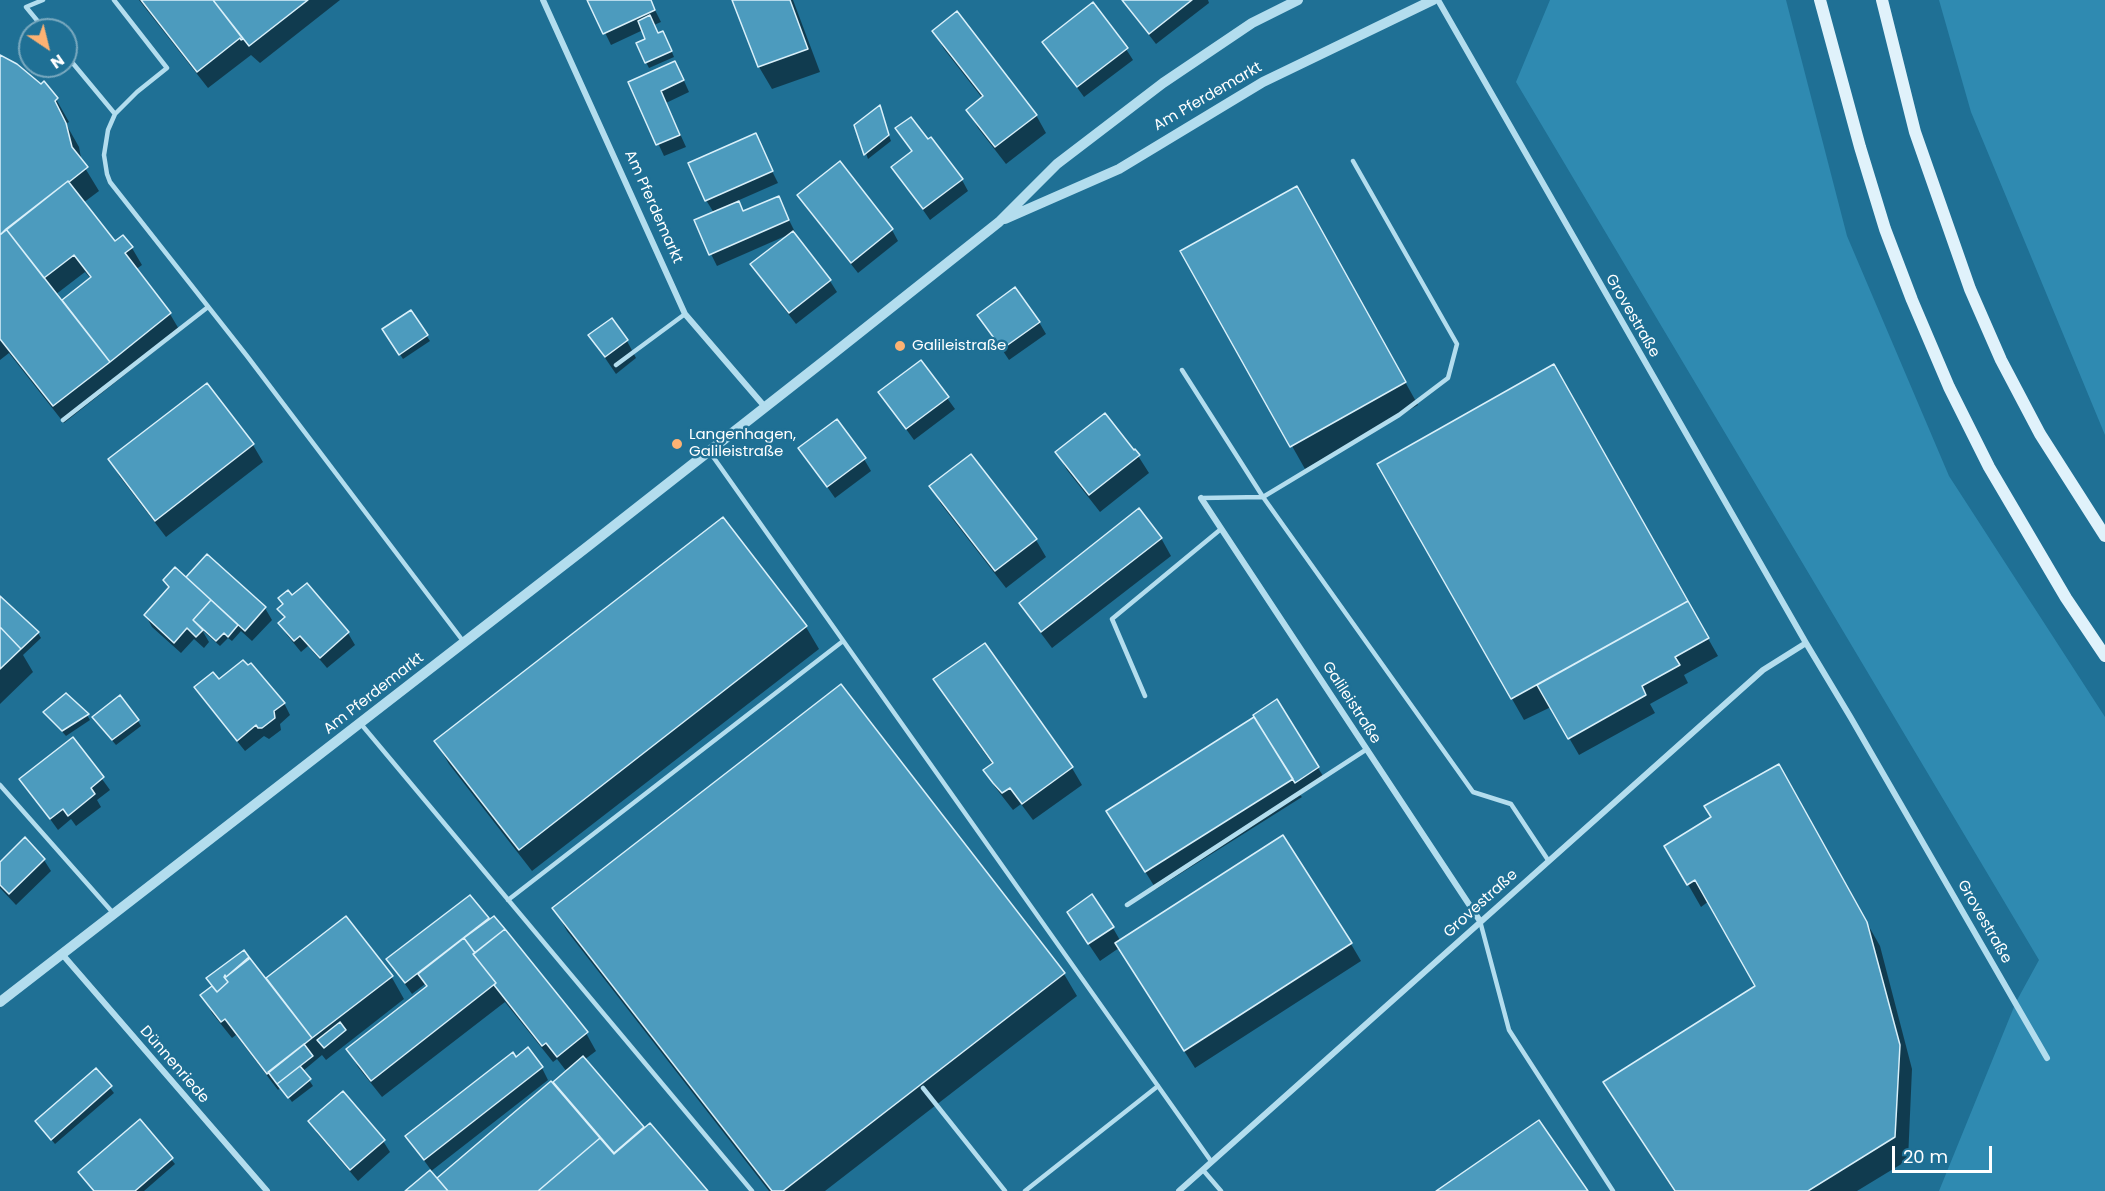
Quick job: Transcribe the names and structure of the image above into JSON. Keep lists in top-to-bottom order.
{
  "streets": {
    "street": [
      "Am Pferdemarkt",
      "Grovestraße",
      "Galileistraße",
      "Dünnenriede"
    ]
  },
  "crossings": [
    ["Am Pferdemarkt", "Grovestraße"],
    ["Am Pferdemarkt", "Dünnenriede"],
    ["Grovestraße", "Galileistraße"]
  ],
  "places": ["Galileistraße", "Langenhagen, Galileistraße"],
  "scale_bar": "20 m",
  "north": "bottom right"
}
